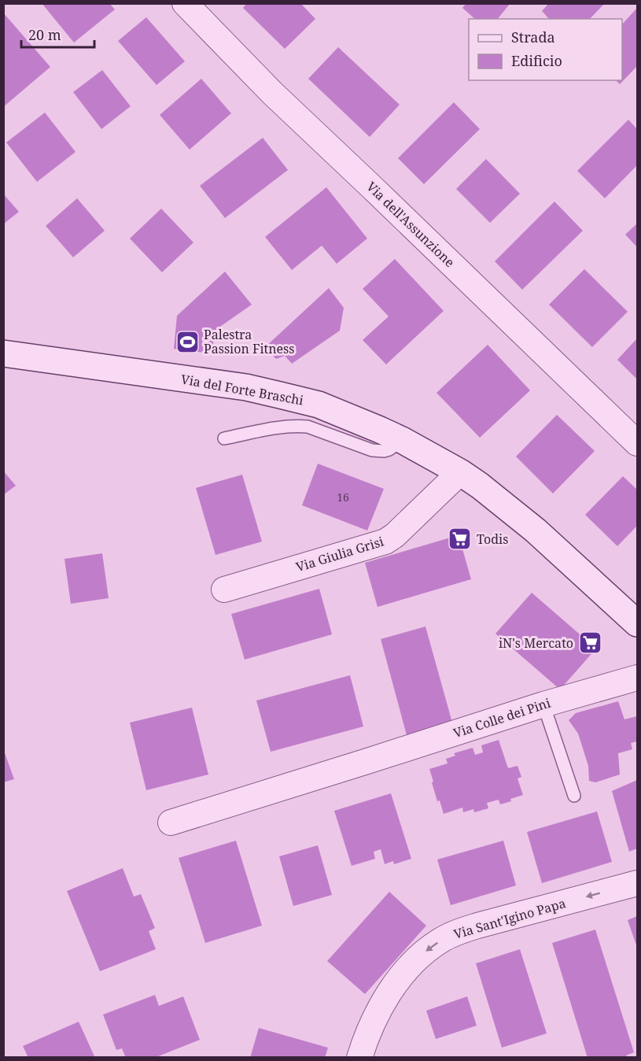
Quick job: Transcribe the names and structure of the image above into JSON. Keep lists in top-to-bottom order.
{
  "streets": {
    "street": [
      "Via dell'Assunzione",
      "Via del Forte Braschi",
      "Via Giulia Grisi",
      "Via Colle dei Pini",
      "Via Sant'Igino Papa"
    ]
  },
  "crossings": [
    ["Via del Forte Braschi", "Via Giulia Grisi"]
  ],
  "one_way": ["Via Sant'Igino Papa"],
  "places": {
    "sports": ["Palestra Passion Fitness"],
    "supermarket": ["Todis", "iN's Mercato"]
  },
  "house_numbers": ["16"],
  "legend": ["Strada", "Edificio"],
  "scale_bar": "20 m"
}
